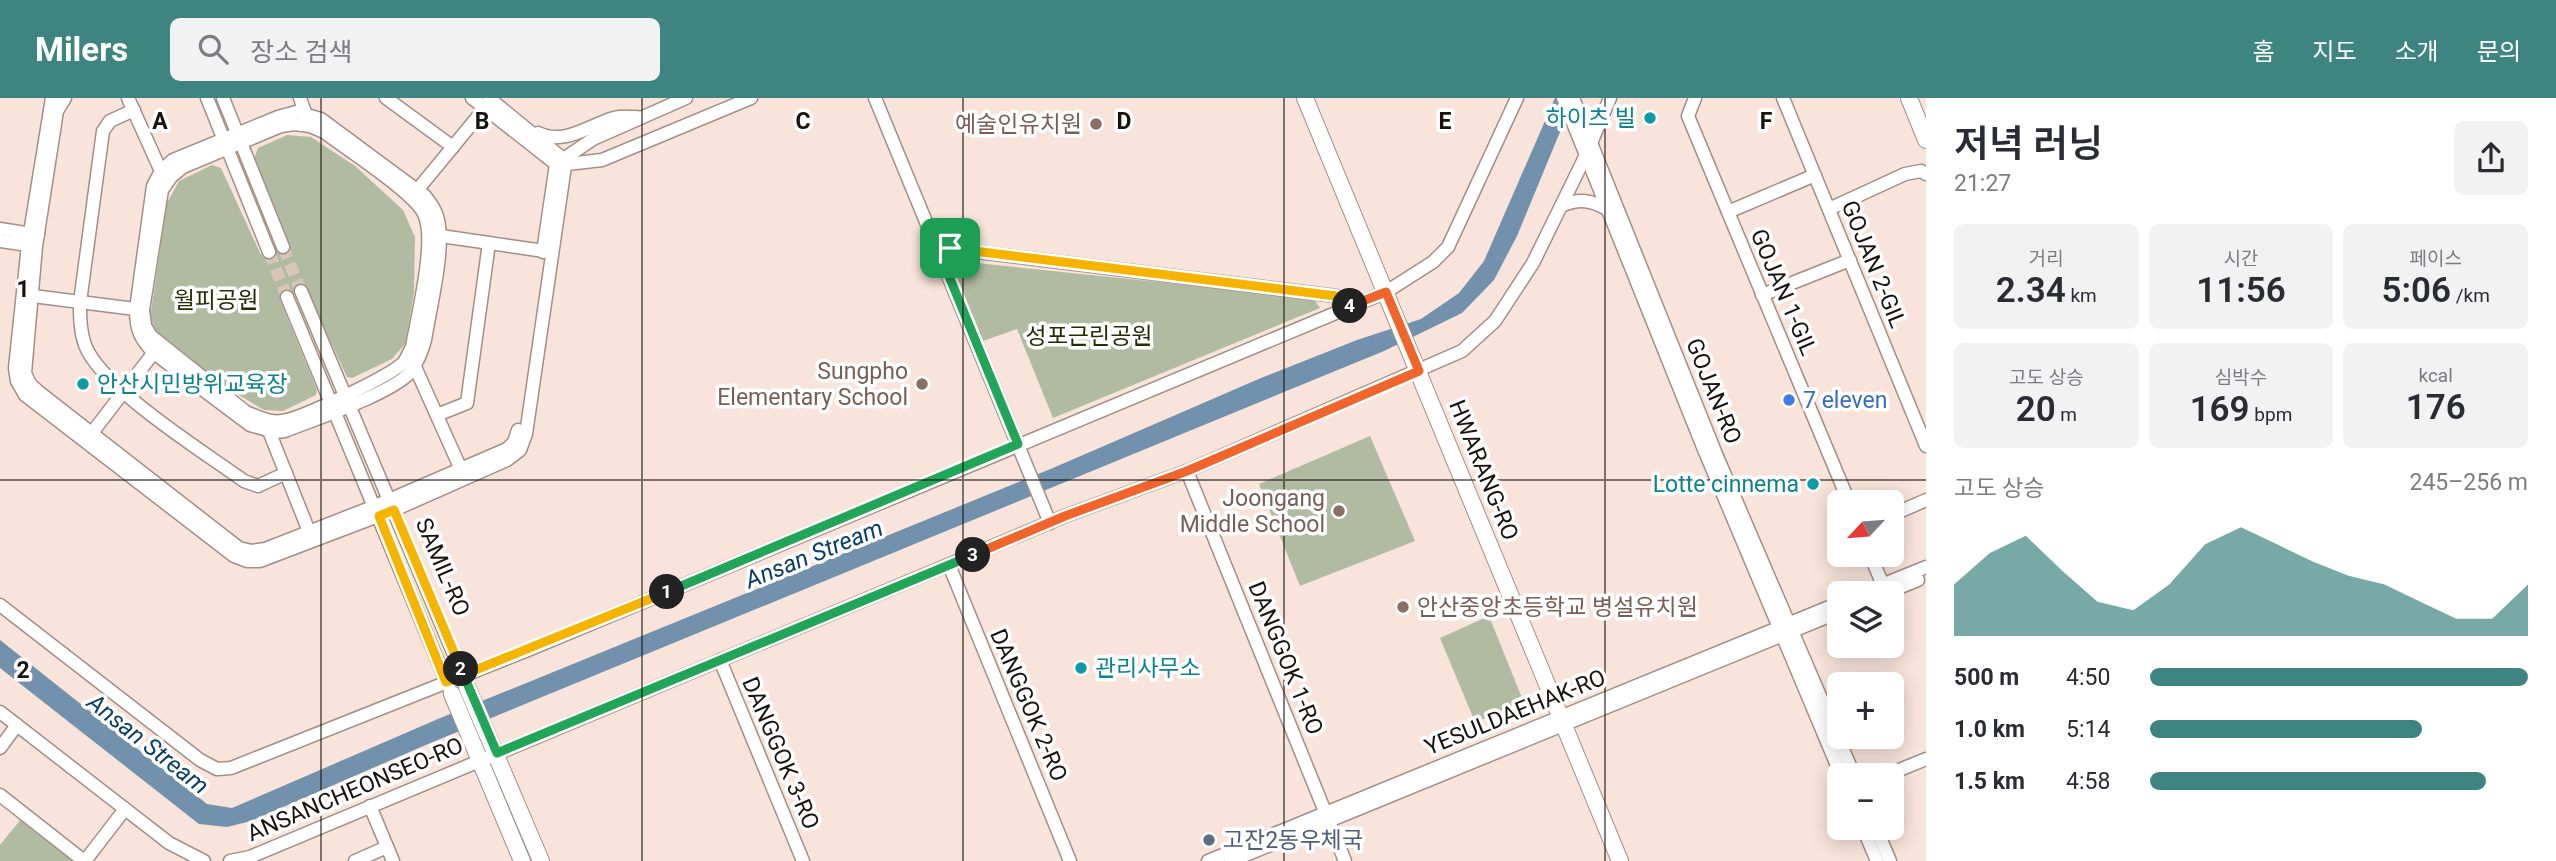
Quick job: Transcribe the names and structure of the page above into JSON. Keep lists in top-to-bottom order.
{
  "streets": {
    "main road": ["HWARANG-RO", "SAMIL-RO"],
    "street": [
      "GOJAN 2-GIL",
      "GOJAN 1-GIL",
      "GOJAN-RO",
      "DANGGOK 1-RO",
      "DANGGOK 2-RO",
      "YESULDAEHAK-RO",
      "DANGGOK 3-RO",
      "ANSANCHEONSEO-RO"
    ]
  },
  "crossings": [
    ["GOJAN-RO", "YESULDAEHAK-RO"],
    ["GOJAN-RO", "ANSANCHEONSEO-RO"],
    ["HWARANG-RO", "YESULDAEHAK-RO"],
    ["HWARANG-RO", "ANSANCHEONSEO-RO"],
    ["SAMIL-RO", "ANSANCHEONSEO-RO"],
    ["DANGGOK 1-RO", "YESULDAEHAK-RO"],
    ["DANGGOK 1-RO", "ANSANCHEONSEO-RO"],
    ["DANGGOK 2-RO", "ANSANCHEONSEO-RO"],
    ["DANGGOK 3-RO", "ANSANCHEONSEO-RO"]
  ],
  "water": ["Ansan Stream"],
  "parks": ["월피공원", "성포근린공원"],
  "places": [
    "하이츠 빌",
    "예술인유치원",
    "안산시민방위교육장",
    "Sungpho Elementary School",
    "7 eleven",
    "Lotte cinnema",
    "Joongang Middle School",
    "안산중앙초등학교 병설유치원",
    "관리사무소",
    "고잔2동우체국"
  ],
  "north": "bottom left",
  "page": {
    "header": "Milers",
    "search": "장소 검색",
    "nav": [
      "홈",
      "지도",
      "소개",
      "문의"
    ],
    "heading": ["저녁 러닝", "21:27"],
    "stats": [
      ["거리", "2.34 km"],
      ["시간", "11:56"],
      ["페이스", "5:06 /km"],
      ["고도 상승", "20 m"],
      ["심박수", "169 bpm"],
      ["kcal", "176"]
    ],
    "pins": [
      "4",
      "3",
      "1",
      "2"
    ],
    "chart": ["고도 상승", "245–256 m"],
    "map_buttons": ["+", "−"],
    "list": [
      {
        "name": "500 m",
        "note": "4:50"
      },
      {
        "name": "1.0 km",
        "note": "5:14"
      },
      {
        "name": "1.5 km",
        "note": "4:58"
      }
    ]
  },
  "grid": {
    "columns": [
      "A",
      "B",
      "C",
      "D",
      "E",
      "F"
    ],
    "rows": ["1", "2"]
  }
}
